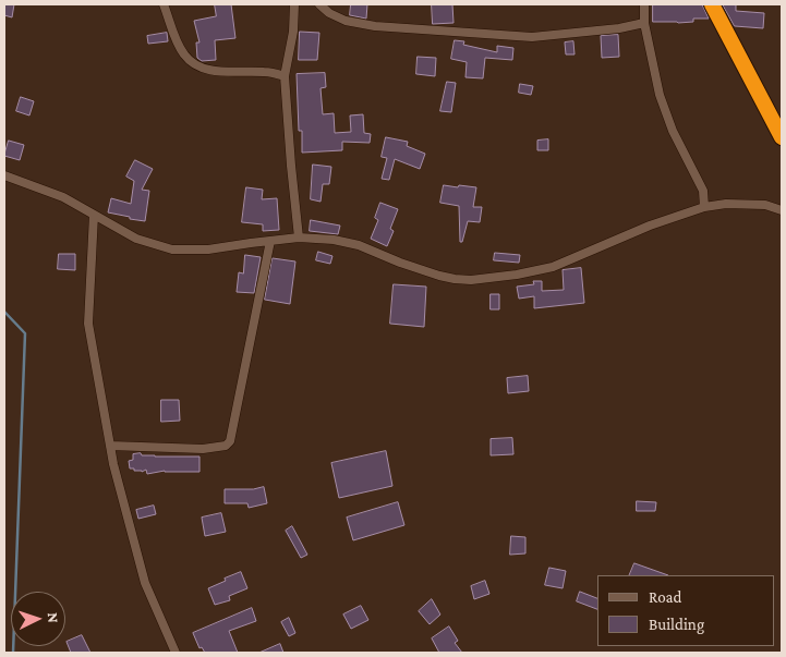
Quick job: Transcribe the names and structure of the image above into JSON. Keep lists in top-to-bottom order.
{
  "legend": ["Road", "Building"],
  "north": "right"
}
